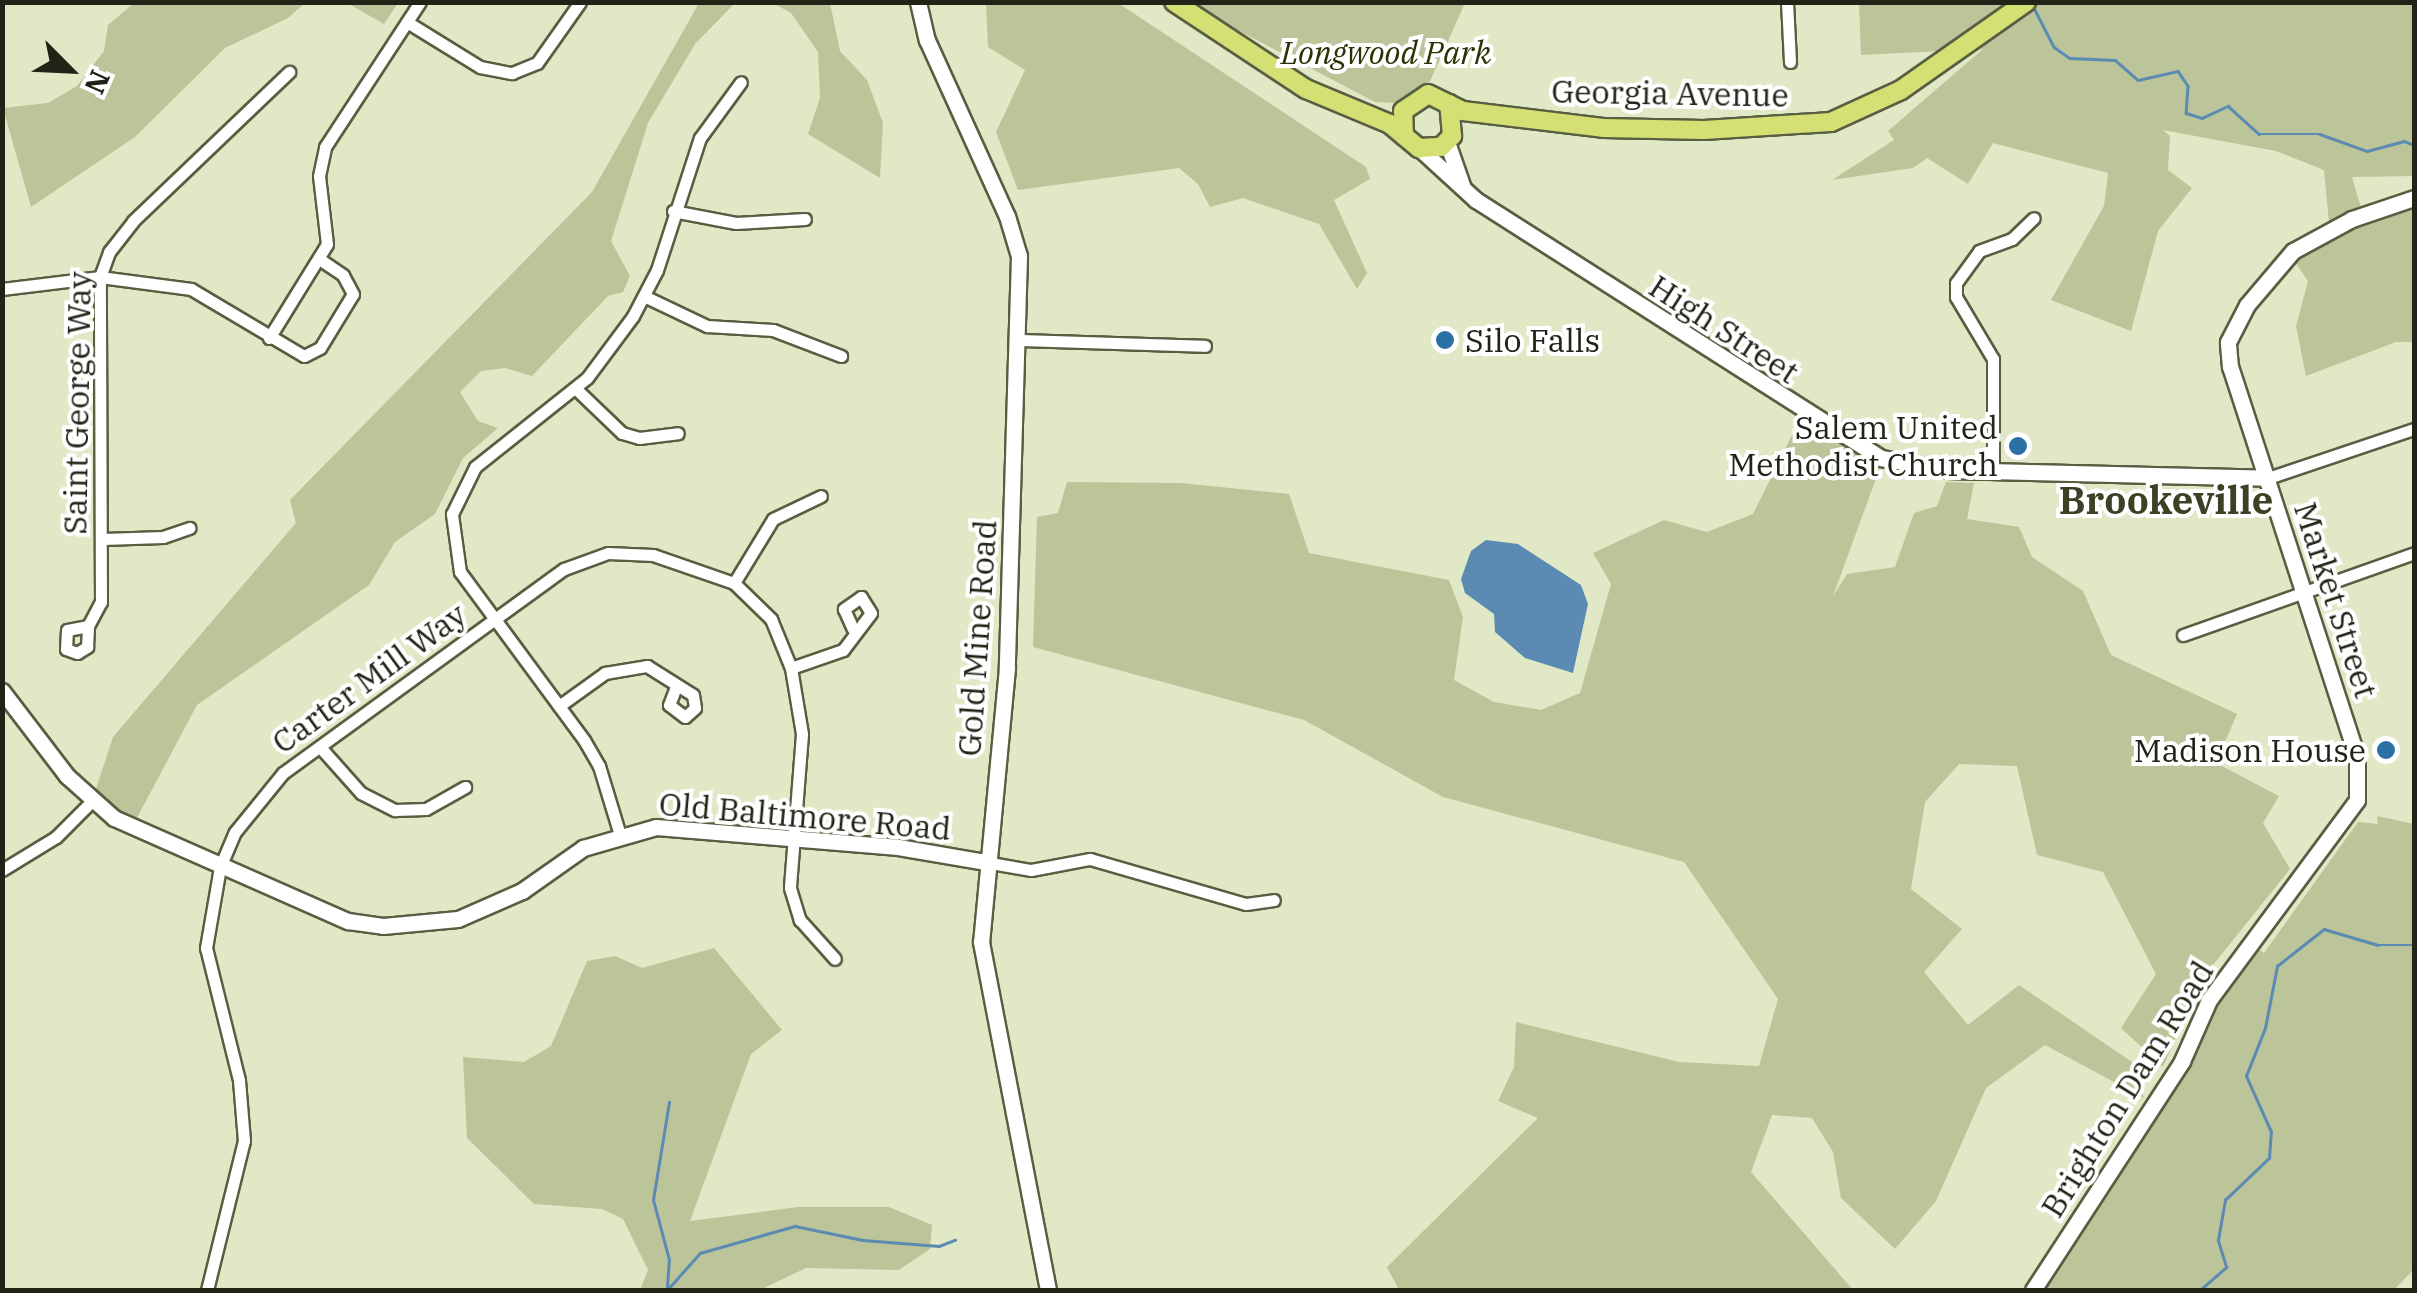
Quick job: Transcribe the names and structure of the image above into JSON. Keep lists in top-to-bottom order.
{
  "streets": {
    "main road": ["Georgia Avenue"],
    "street": [
      "High Street",
      "Saint George Way",
      "Market Street",
      "Gold Mine Road",
      "Carter Mill Way",
      "Old Baltimore Road",
      "Brighton Dam Road"
    ]
  },
  "crossings": [
    ["Georgia Avenue", "High Street"],
    ["High Street", "Market Street"],
    ["Market Street", "Brighton Dam Road"],
    ["Gold Mine Road", "Old Baltimore Road"],
    ["Carter Mill Way", "Old Baltimore Road"]
  ],
  "districts": ["Brookeville"],
  "parks": ["Longwood Park"],
  "places": ["Silo Falls", "Salem United Methodist Church", "Madison House"],
  "north": "bottom right"
}
